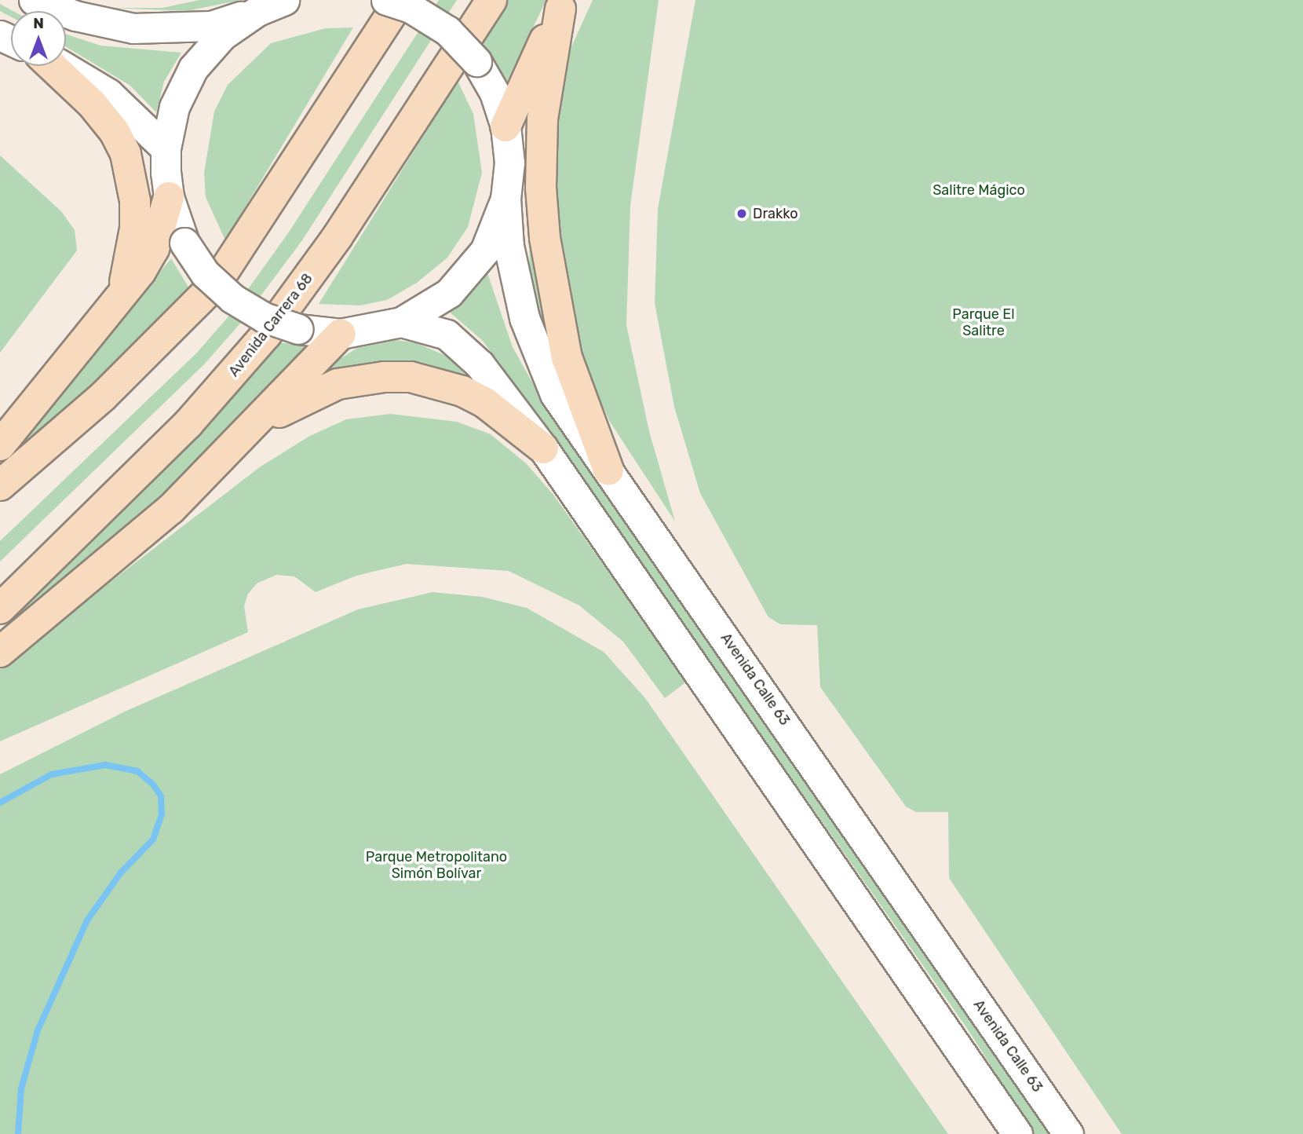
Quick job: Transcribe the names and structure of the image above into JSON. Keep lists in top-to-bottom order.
{
  "streets": {
    "main road": ["Avenida Carrera 68", "Avenida Calle 63"]
  },
  "parks": ["Salitre Mágico", "Parque El Salitre", "Parque Metropolitano Simón Bolívar"],
  "places": ["Drakko"],
  "north": "top"
}
